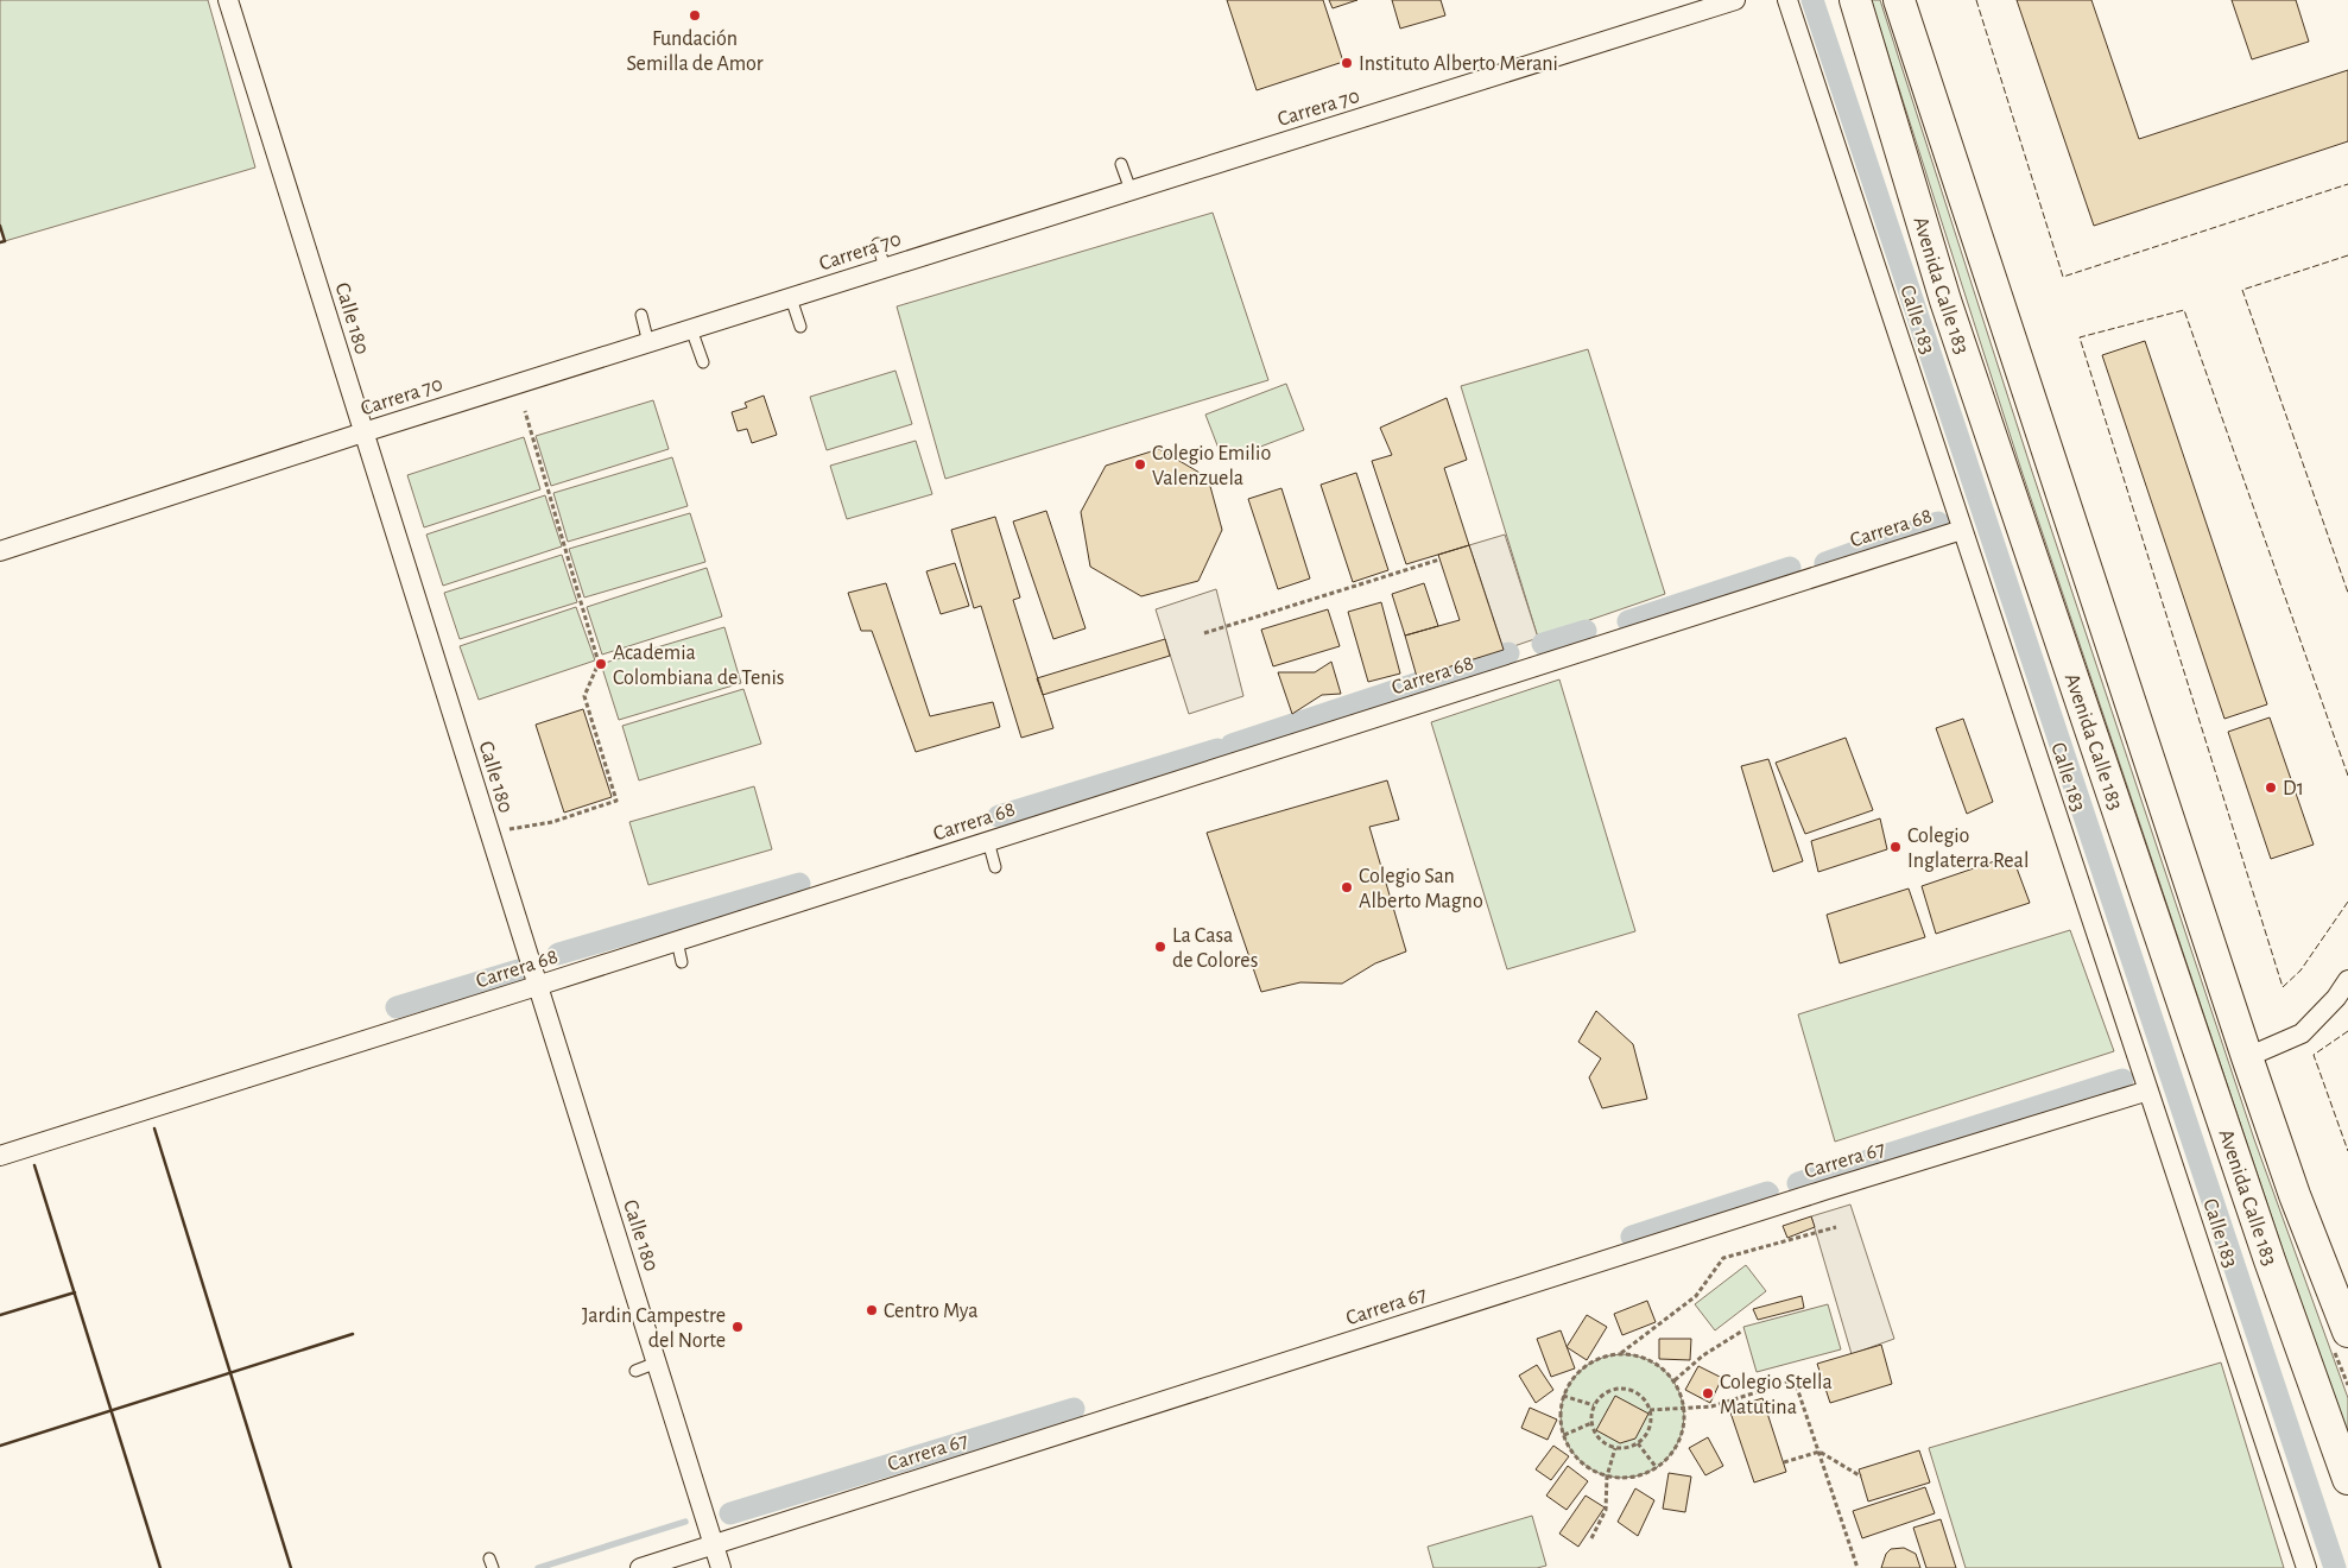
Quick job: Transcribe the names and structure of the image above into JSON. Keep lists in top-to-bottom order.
{
  "streets": {
    "main road": ["Avenida Calle 183"],
    "street": [
      "Carrera 70",
      "Calle 180",
      "Calle 183",
      "Carrera 68",
      "Carrera 67"
    ]
  },
  "crossings": [
    ["Carrera 70", "Calle 180"],
    ["Calle 180", "Carrera 68"],
    ["Calle 180", "Carrera 67"],
    ["Calle 183", "Carrera 68"],
    ["Calle 183", "Carrera 67"]
  ],
  "places": [
    "Fundación Semilla de Amor",
    "Instituto Alberto Merani",
    "Colegio Emilio Valenzuela",
    "Academia Colombiana de Tenis",
    "D1",
    "Colegio Inglaterra Real",
    "Colegio San Alberto Magno",
    "La Casa de Colores",
    "Centro Mya",
    "Jardin Campestre del Norte",
    "Colegio Stella Matutina"
  ]
}
